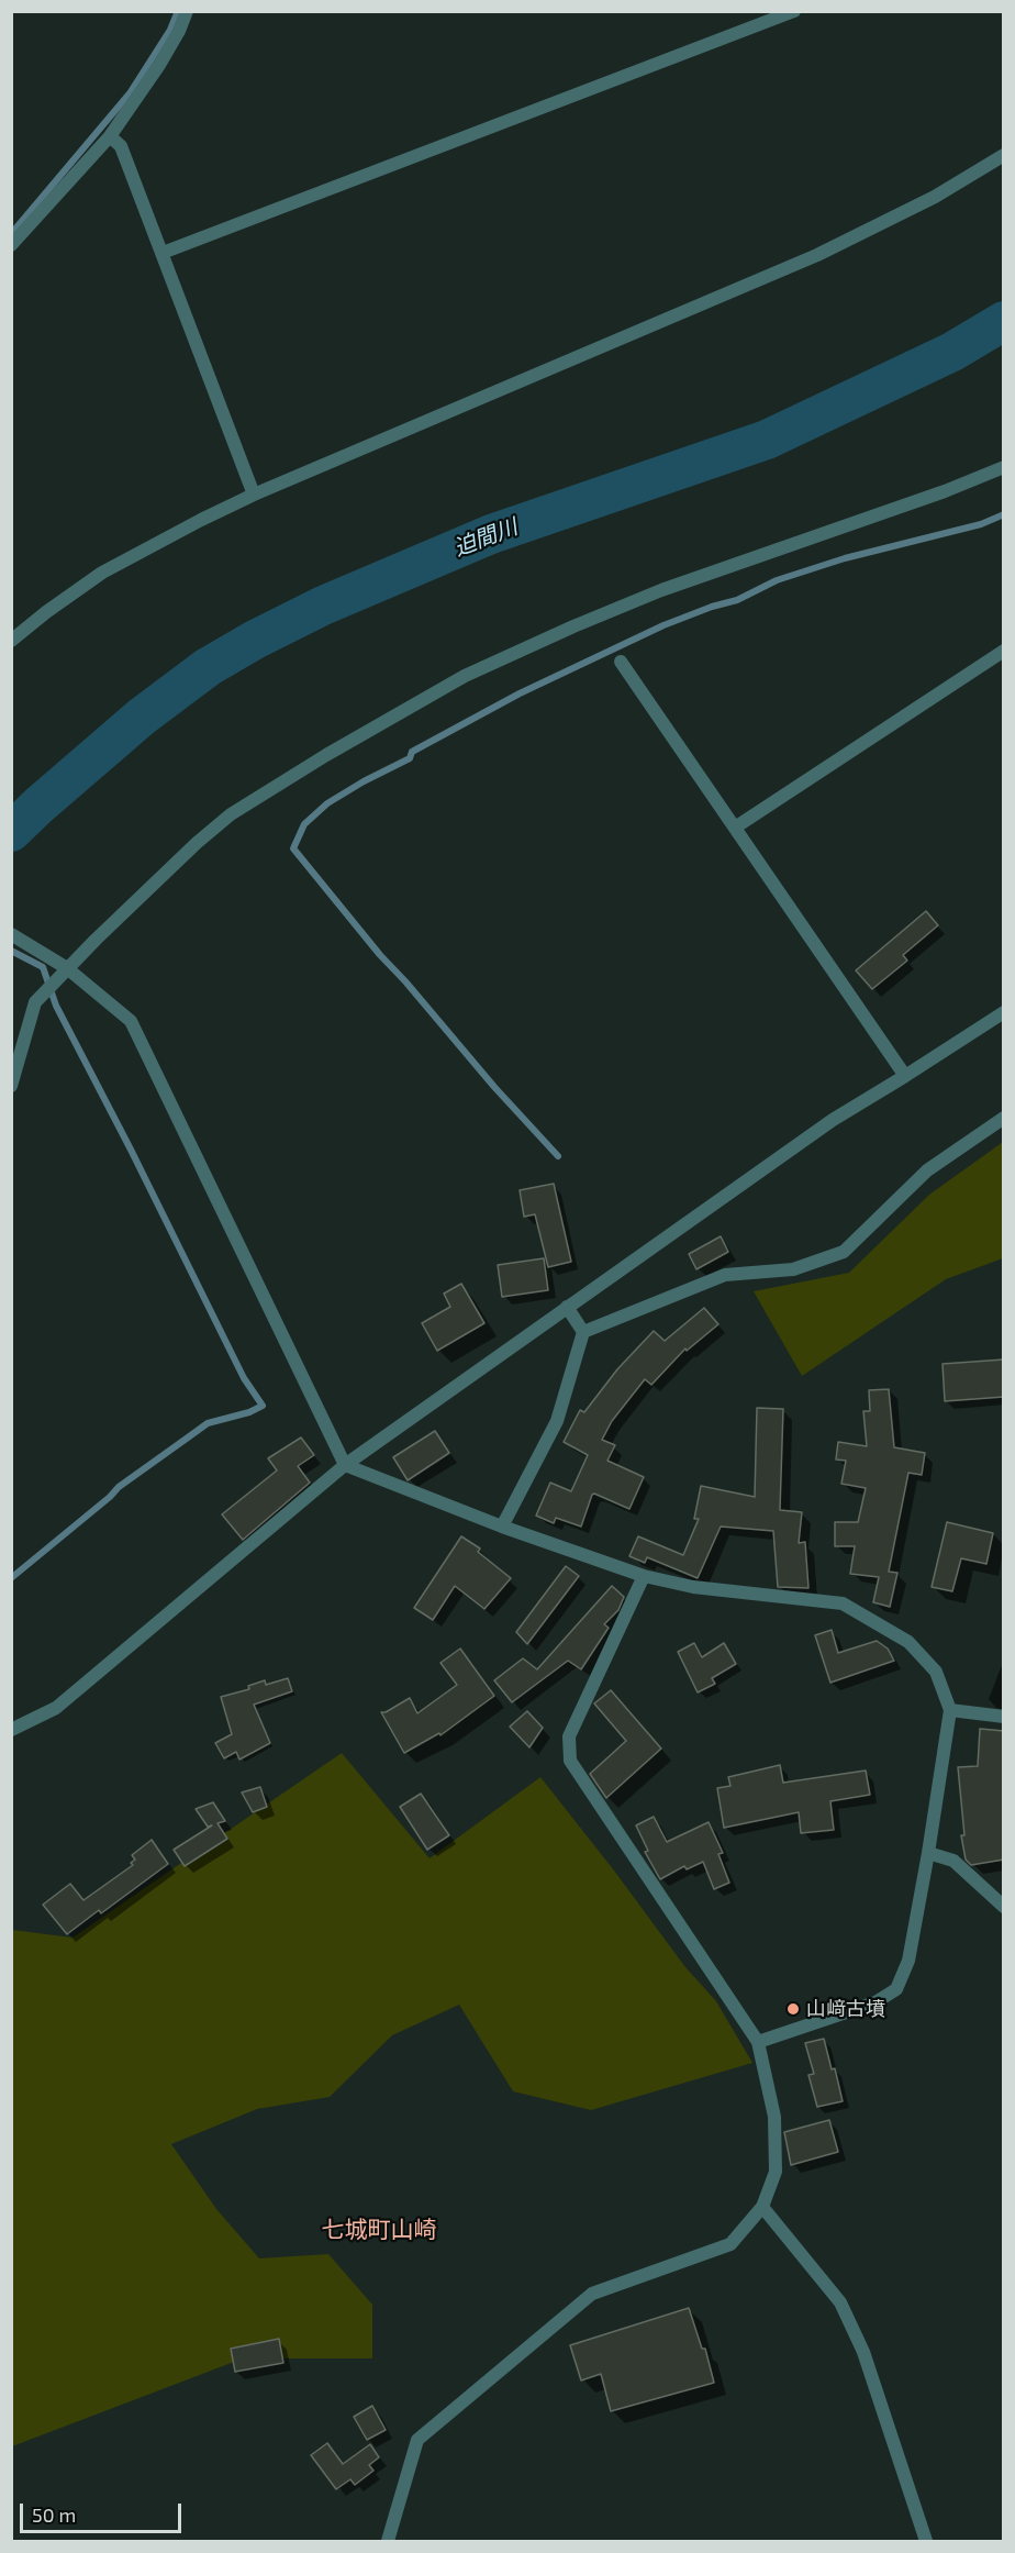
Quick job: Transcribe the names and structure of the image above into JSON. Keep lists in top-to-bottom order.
{
  "districts": ["七城町山崎"],
  "water": ["迫間川"],
  "places": ["山﨑古墳"],
  "scale_bar": "50 m"
}
